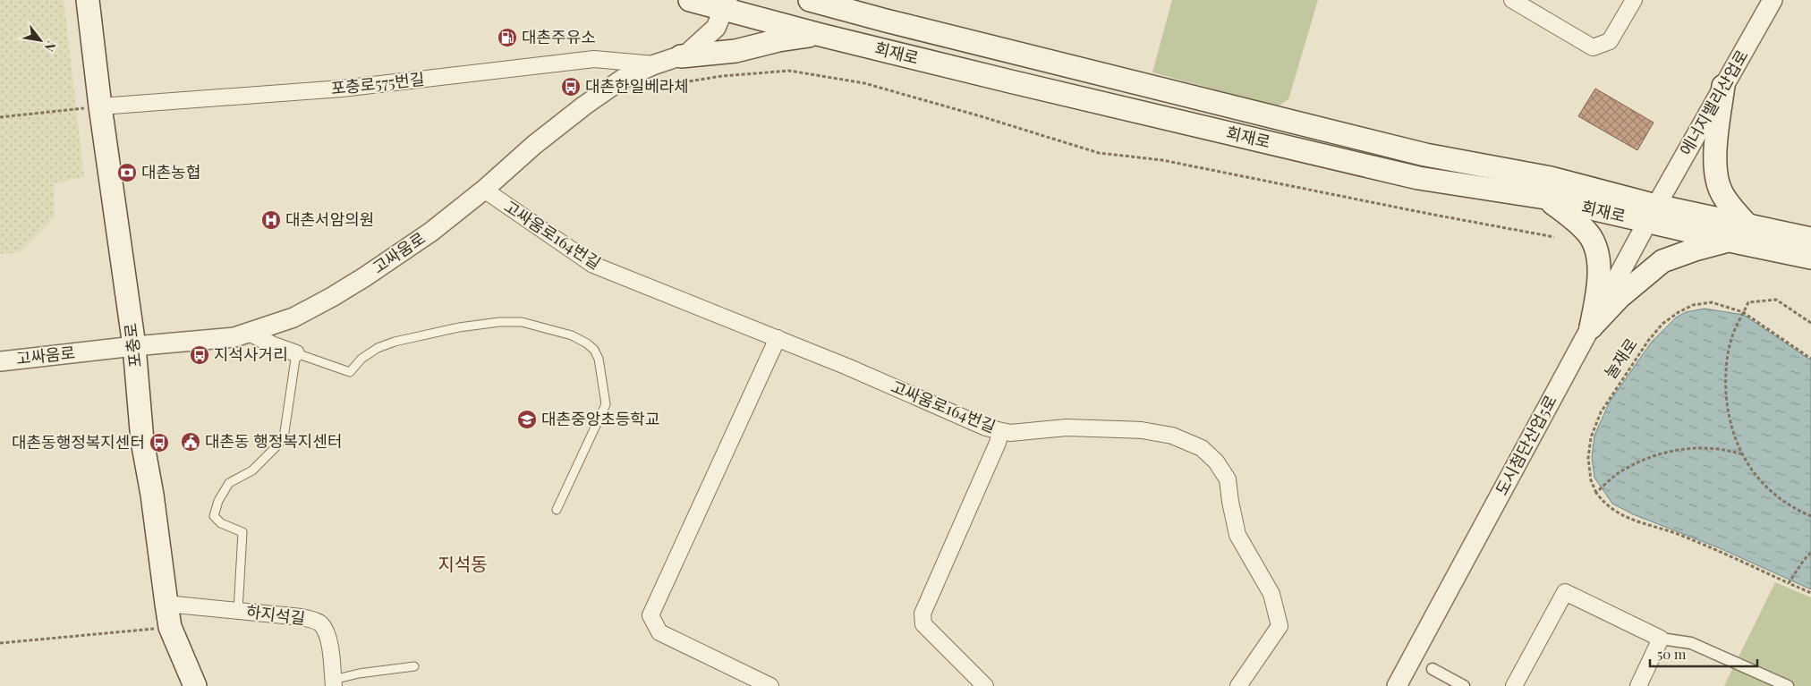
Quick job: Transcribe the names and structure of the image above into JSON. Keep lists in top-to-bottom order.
{
  "streets": {
    "main road": ["회재로", "포충로"],
    "street": [
      "포충로575번길",
      "에너지밸리산업로",
      "고싸움로164번길",
      "고싸움로",
      "도시첨단산업5로",
      "하지석길"
    ],
    "path": ["눌재로"]
  },
  "crossings": [
    ["회재로", "에너지밸리산업로"],
    ["회재로", "고싸움로"],
    ["회재로", "도시첨단산업5로"],
    ["포충로575번길", "고싸움로"],
    ["포충로575번길", "포충로"],
    ["에너지밸리산업로", "도시첨단산업5로"],
    ["고싸움로164번길", "고싸움로"],
    ["고싸움로", "포충로"],
    ["포충로", "하지석길"]
  ],
  "districts": ["지석동"],
  "places": {
    "fuel station": ["대촌주유소"],
    "bus stop": ["대촌한일베라체", "지석사거리", "대촌동행정복지센터"],
    "bank": ["대촌농협"],
    "hospital": ["대촌서암의원"],
    "school or university": ["대촌중앙초등학교"],
    "public building": ["대촌동 행정복지센터"]
  },
  "scale_bar": "50 m",
  "north": "bottom right"
}
